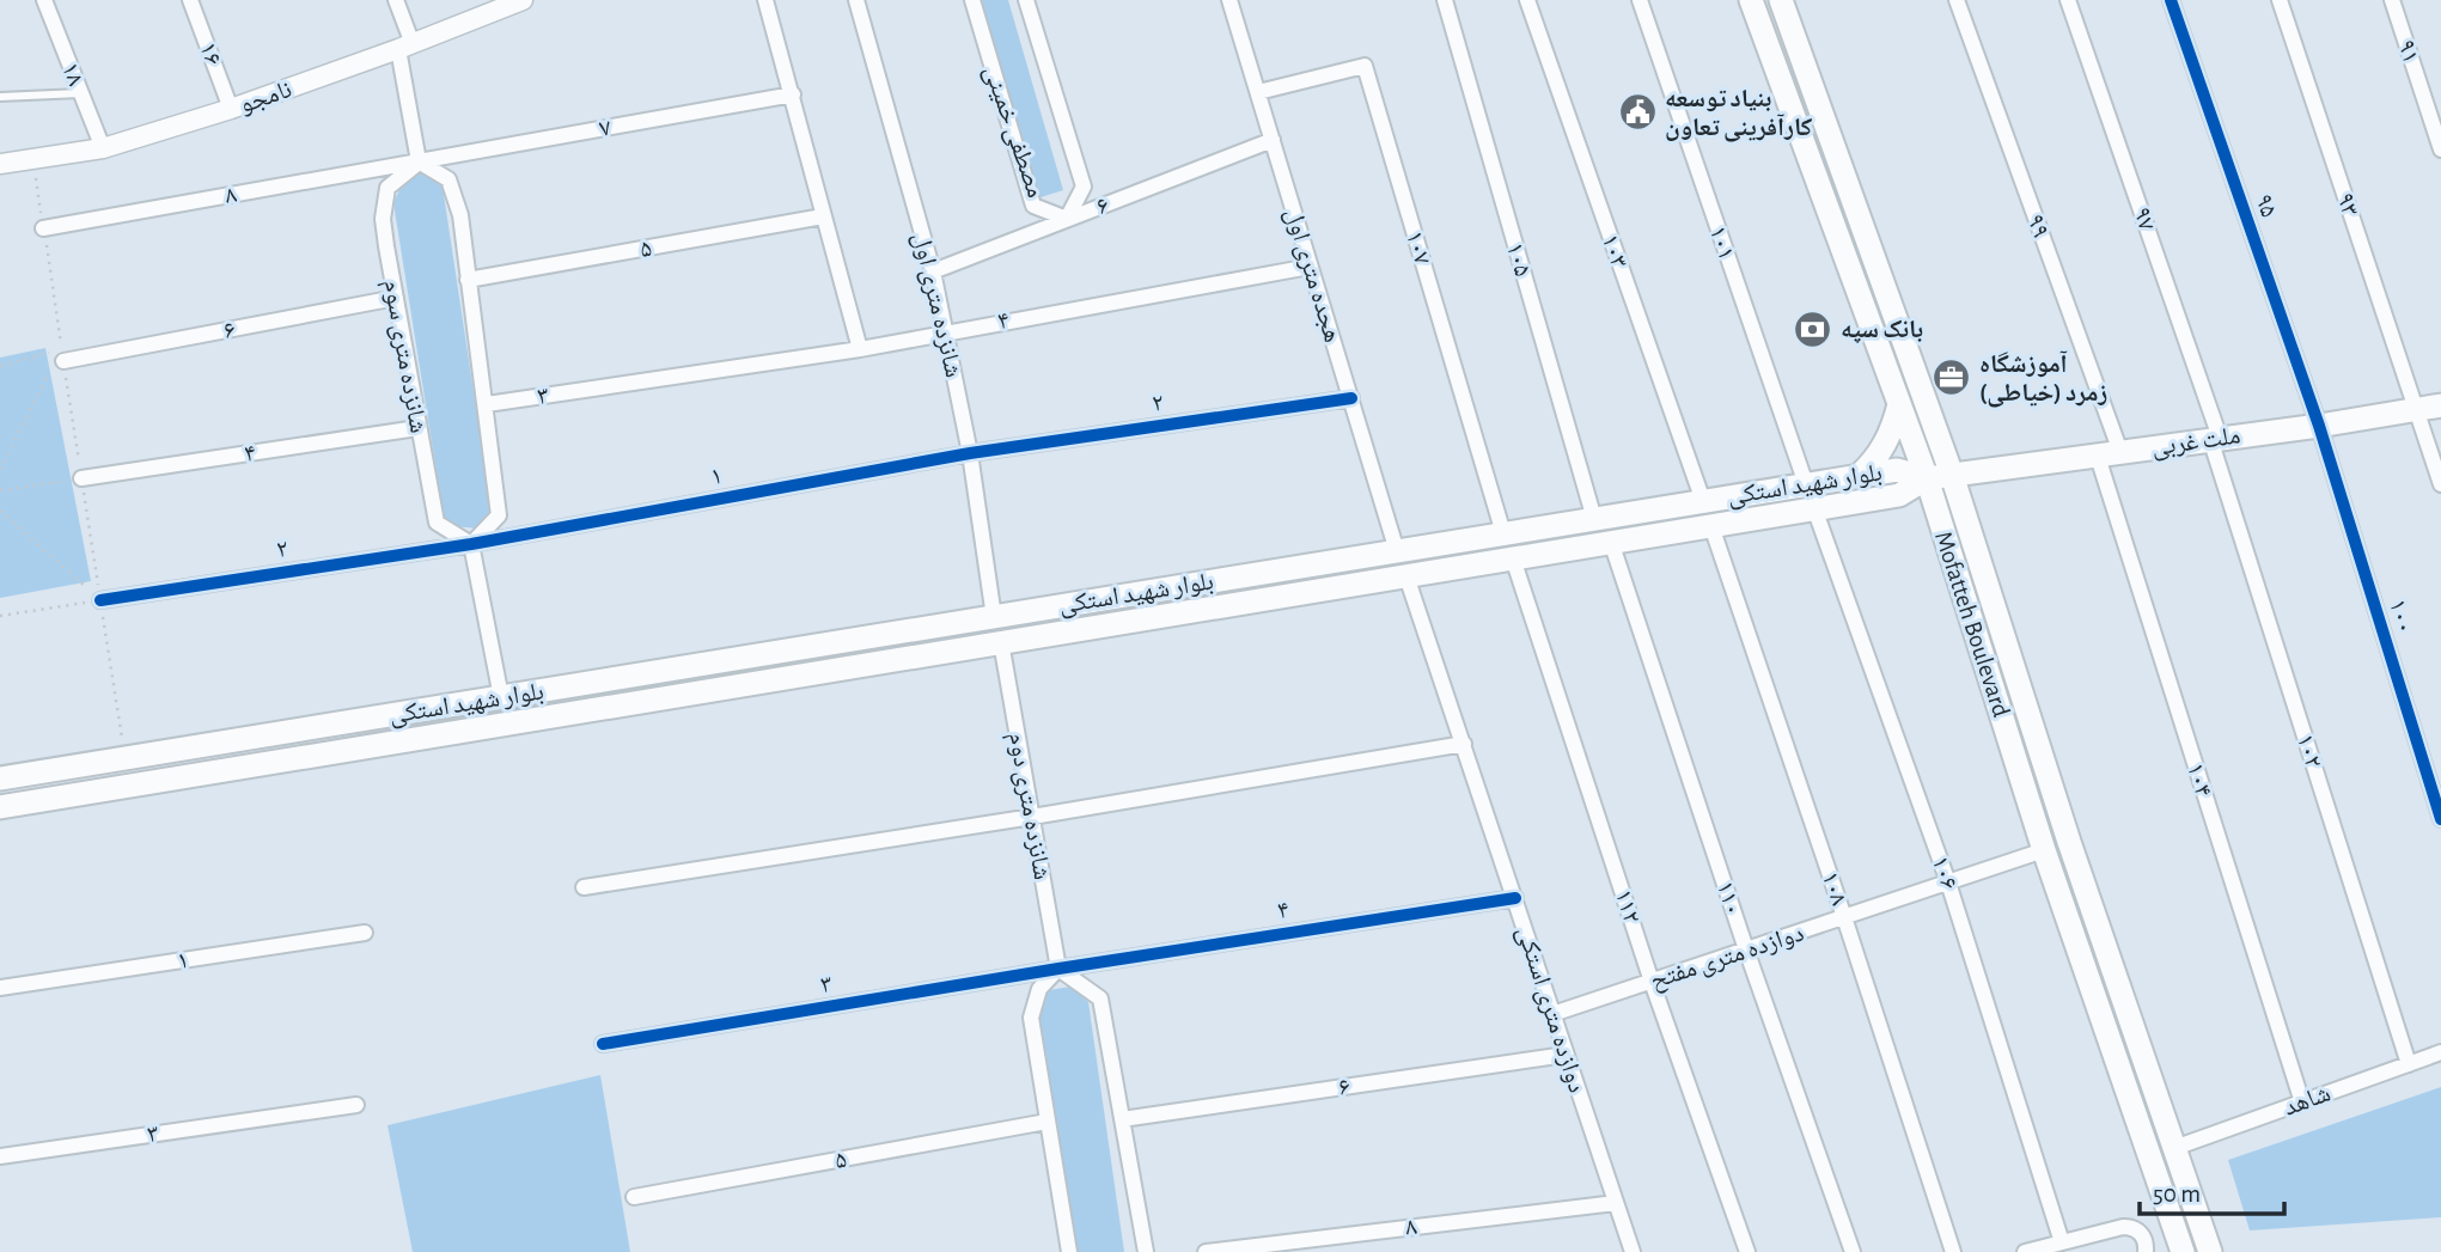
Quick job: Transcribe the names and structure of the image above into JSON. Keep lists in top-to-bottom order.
{
  "streets": {
    "main road": ["ملت غربی", "بلوار شهید استکی", "Mofatteh Boulevard"],
    "street": [
      "۹۱",
      "۱۶",
      "۱۸",
      "نامجو",
      "۷",
      "مصطفی خمینی",
      "۸",
      "۹۳",
      "۶",
      "۹۵",
      "۹۷",
      "۹۹",
      "۱۰۱",
      "۱۰۷",
      "۵",
      "۱۰۳",
      "۱۰۵",
      "هجده متری اول",
      "شانزده متری اول",
      "۴",
      "شانزده متری سوم",
      "۳",
      "۲",
      "۱",
      "۱۰۰",
      "۱۰۲",
      "۱۰۴",
      "شانزده متری دوم",
      "۱۰۶",
      "۱۰۸",
      "۱۱۰",
      "۱۱۲",
      "دوازده متری مفتح",
      "دوازده متری استکی",
      "شاهد"
    ]
  },
  "crossings": [
    ["۱۶", "نامجو"],
    ["۱۸", "نامجو"],
    ["۷", "۸"],
    ["۷", "شانزده متری سوم"],
    ["مصطفی خمینی", "۶"],
    ["۸", "شانزده متری سوم"],
    ["۸", "دوازده متری استکی"],
    ["۹۳", "ملت غربی"],
    ["۶", "هجده متری اول"],
    ["۶", "شانزده متری اول"],
    ["۶", "شانزده متری سوم"],
    ["۶", "دوازده متری استکی"],
    ["۹۵", "ملت غربی"],
    ["۹۵", "۱۰۰"],
    ["۹۷", "ملت غربی"],
    ["۹۷", "۱۰۲"],
    ["۹۹", "ملت غربی"],
    ["۹۹", "۱۰۴"],
    ["۱۰۱", "بلوار شهید استکی"],
    ["۱۰۷", "هجده متری اول"],
    ["۱۰۷", "بلوار شهید استکی"],
    ["۱۰۳", "بلوار شهید استکی"],
    ["۱۰۵", "بلوار شهید استکی"],
    ["هجده متری اول", "۴"],
    ["هجده متری اول", "۲"],
    ["هجده متری اول", "بلوار شهید استکی"],
    ["شانزده متری اول", "۴"],
    ["شانزده متری اول", "۳"],
    ["شانزده متری اول", "۲"],
    ["شانزده متری اول", "۱"],
    ["شانزده متری اول", "بلوار شهید استکی"],
    ["۴", "شانزده متری سوم"],
    ["۴", "۳"],
    ["۴", "شانزده متری دوم"],
    ["۴", "دوازده متری استکی"],
    ["شانزده متری سوم", "۲"],
    ["شانزده متری سوم", "۱"],
    ["۳", "شانزده متری دوم"],
    ["۲", "۱"],
    ["ملت غربی", "بلوار شهید استکی"],
    ["ملت غربی", "۱۰۰"],
    ["ملت غربی", "Mofatteh Boulevard"],
    ["ملت غربی", "۱۰۲"],
    ["ملت غربی", "۱۰۴"],
    ["بلوار شهید استکی", "Mofatteh Boulevard"],
    ["بلوار شهید استکی", "شانزده متری دوم"],
    ["بلوار شهید استکی", "۱۰۶"],
    ["بلوار شهید استکی", "۱۰۸"],
    ["بلوار شهید استکی", "۱۱۰"],
    ["بلوار شهید استکی", "۱۱۲"],
    ["بلوار شهید استکی", "دوازده متری استکی"],
    ["Mofatteh Boulevard", "دوازده متری مفتح"],
    ["Mofatteh Boulevard", "شاهد"],
    ["۱۰۲", "شاهد"],
    ["۱۰۴", "شاهد"],
    ["۱۰۶", "دوازده متری مفتح"],
    ["۱۰۸", "دوازده متری مفتح"],
    ["۱۱۰", "دوازده متری مفتح"],
    ["۱۱۲", "دوازده متری مفتح"],
    ["دوازده متری مفتح", "دوازده متری استکی"]
  ],
  "places": {
    "public building": ["بنیاد توسعه کارآفرینی تعاون"],
    "bank": ["بانک سپه"],
    "office": ["آموزشگاه زمرد (خیاطی)"]
  },
  "scale_bar": "50 m"
}
